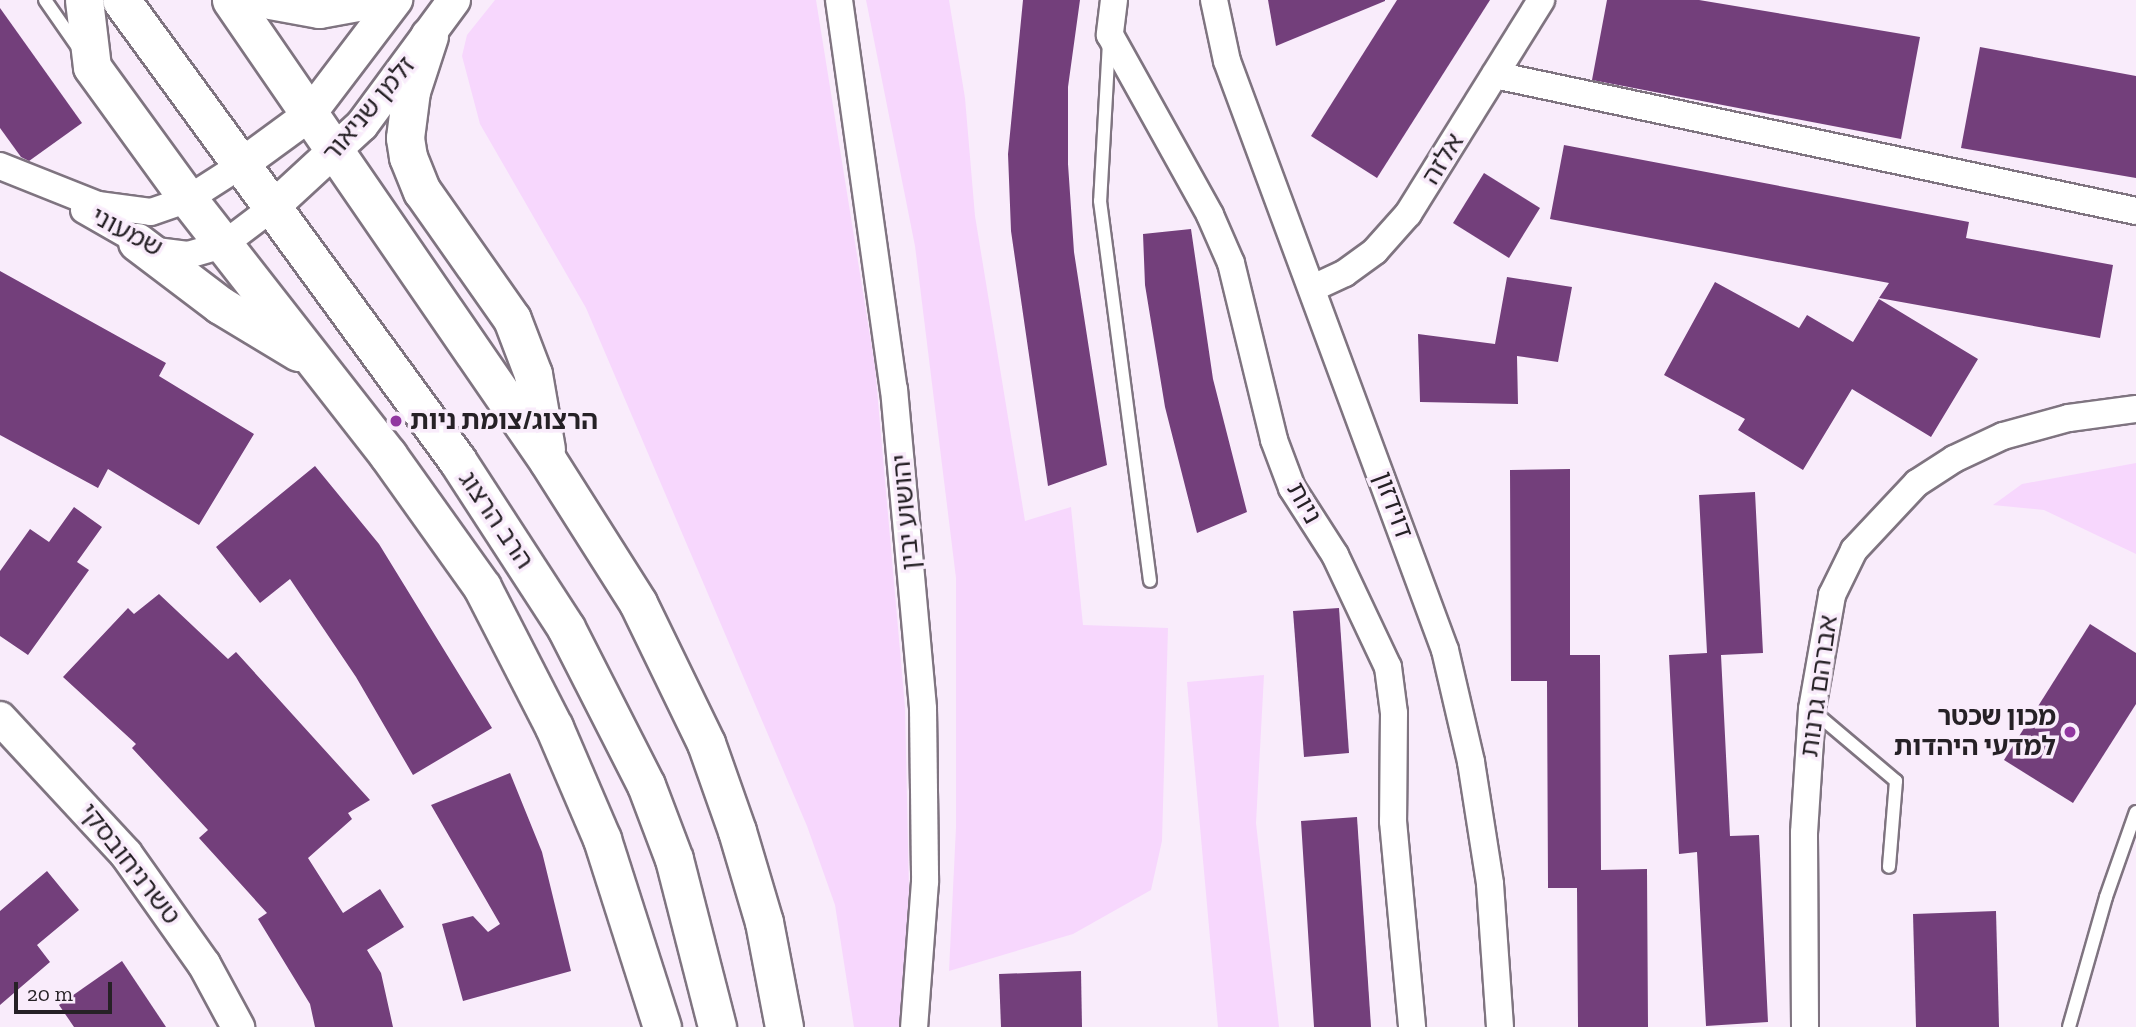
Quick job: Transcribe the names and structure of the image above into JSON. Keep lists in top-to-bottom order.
{
  "streets": {
    "main road": ["הרב הרצוג"],
    "street": [
      "זלמן שניאור",
      "אלזה",
      "שמעוני",
      "ניות",
      "דוידזון",
      "יהושוע יבין",
      "אברהם גרנות",
      "טשרניחובסקי"
    ]
  },
  "crossings": [
    ["זלמן שניאור", "שמעוני"],
    ["זלמן שניאור", "הרב הרצוג"],
    ["אלזה", "דוידזון"],
    ["שמעוני", "הרב הרצוג"]
  ],
  "places": ["הרצוג/צומת ניות", "מכון שכטר למדעי היהדות"],
  "scale_bar": "20 m"
}
